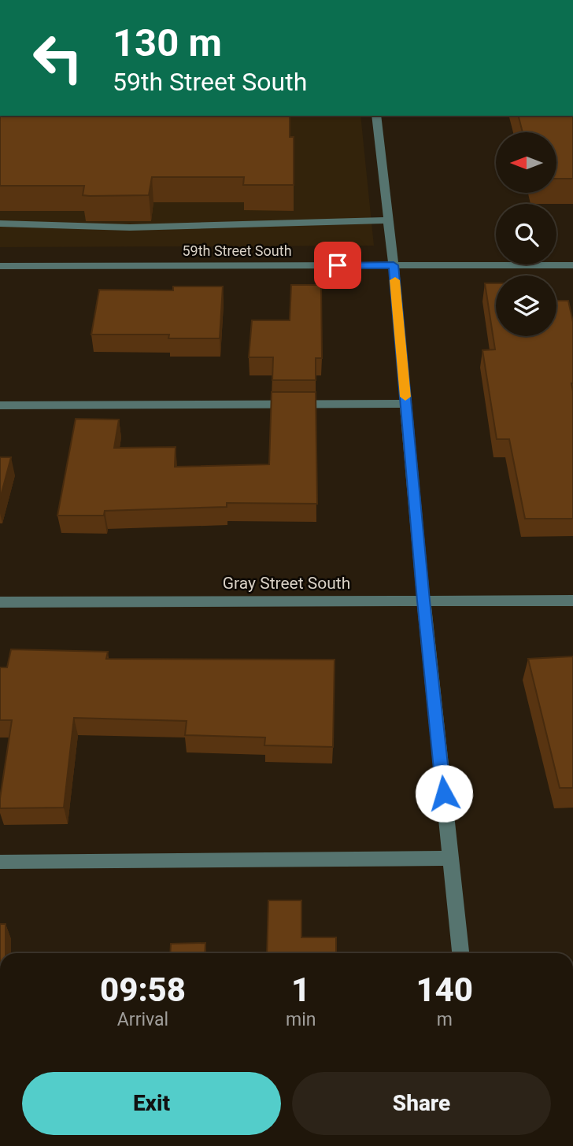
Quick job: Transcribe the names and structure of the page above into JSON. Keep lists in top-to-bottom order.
{
  "streets": {
    "street": ["59th Street South", "Gray Street South"]
  },
  "north": "left",
  "page": {
    "turn": ["130 m", "59th Street South"],
    "eta": [
      "09:58",
      "Arrival",
      "1",
      "min",
      "140",
      "m"
    ],
    "buttons": ["Exit", "Share"]
  }
}
